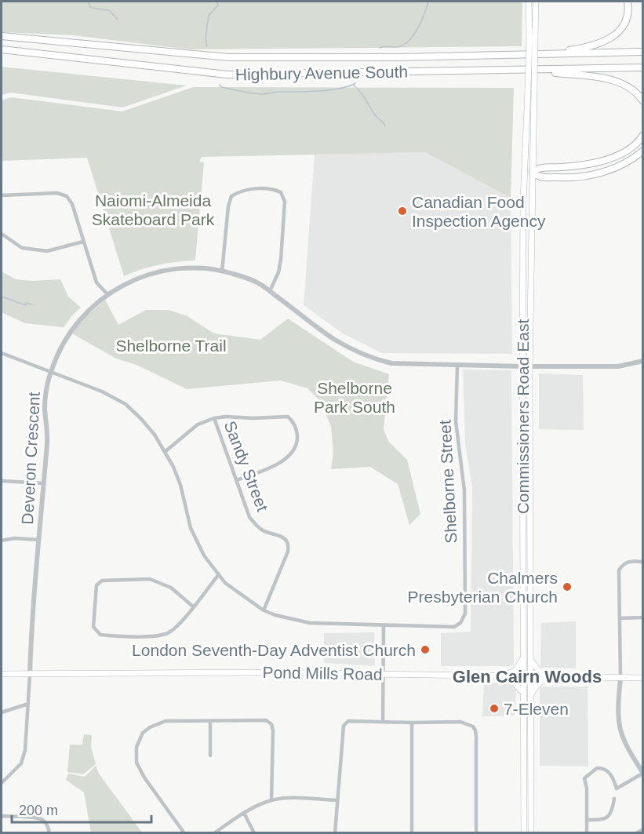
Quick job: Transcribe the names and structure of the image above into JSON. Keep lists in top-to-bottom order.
{
  "streets": {
    "highway": ["Highbury Avenue South"],
    "main road": ["Commissioners Road East", "Pond Mills Road"],
    "street": ["Deveron Crescent", "Sandy Street", "Shelborne Street"]
  },
  "crossings": [
    ["Commissioners Road East", "Deveron Crescent"],
    ["Commissioners Road East", "Pond Mills Road"],
    ["Deveron Crescent", "Shelborne Street"],
    ["Deveron Crescent", "Pond Mills Road"],
    ["Sandy Street", "Shelborne Street"]
  ],
  "districts": ["Glen Cairn Woods"],
  "parks": ["Naiomi-Almeida Skateboard Park", "Shelborne Trail", "Shelborne Park South"],
  "places": [
    "Canadian Food Inspection Agency",
    "Chalmers Presbyterian Church",
    "London Seventh-Day Adventist Church",
    "7-Eleven"
  ],
  "scale_bar": "200 m"
}
